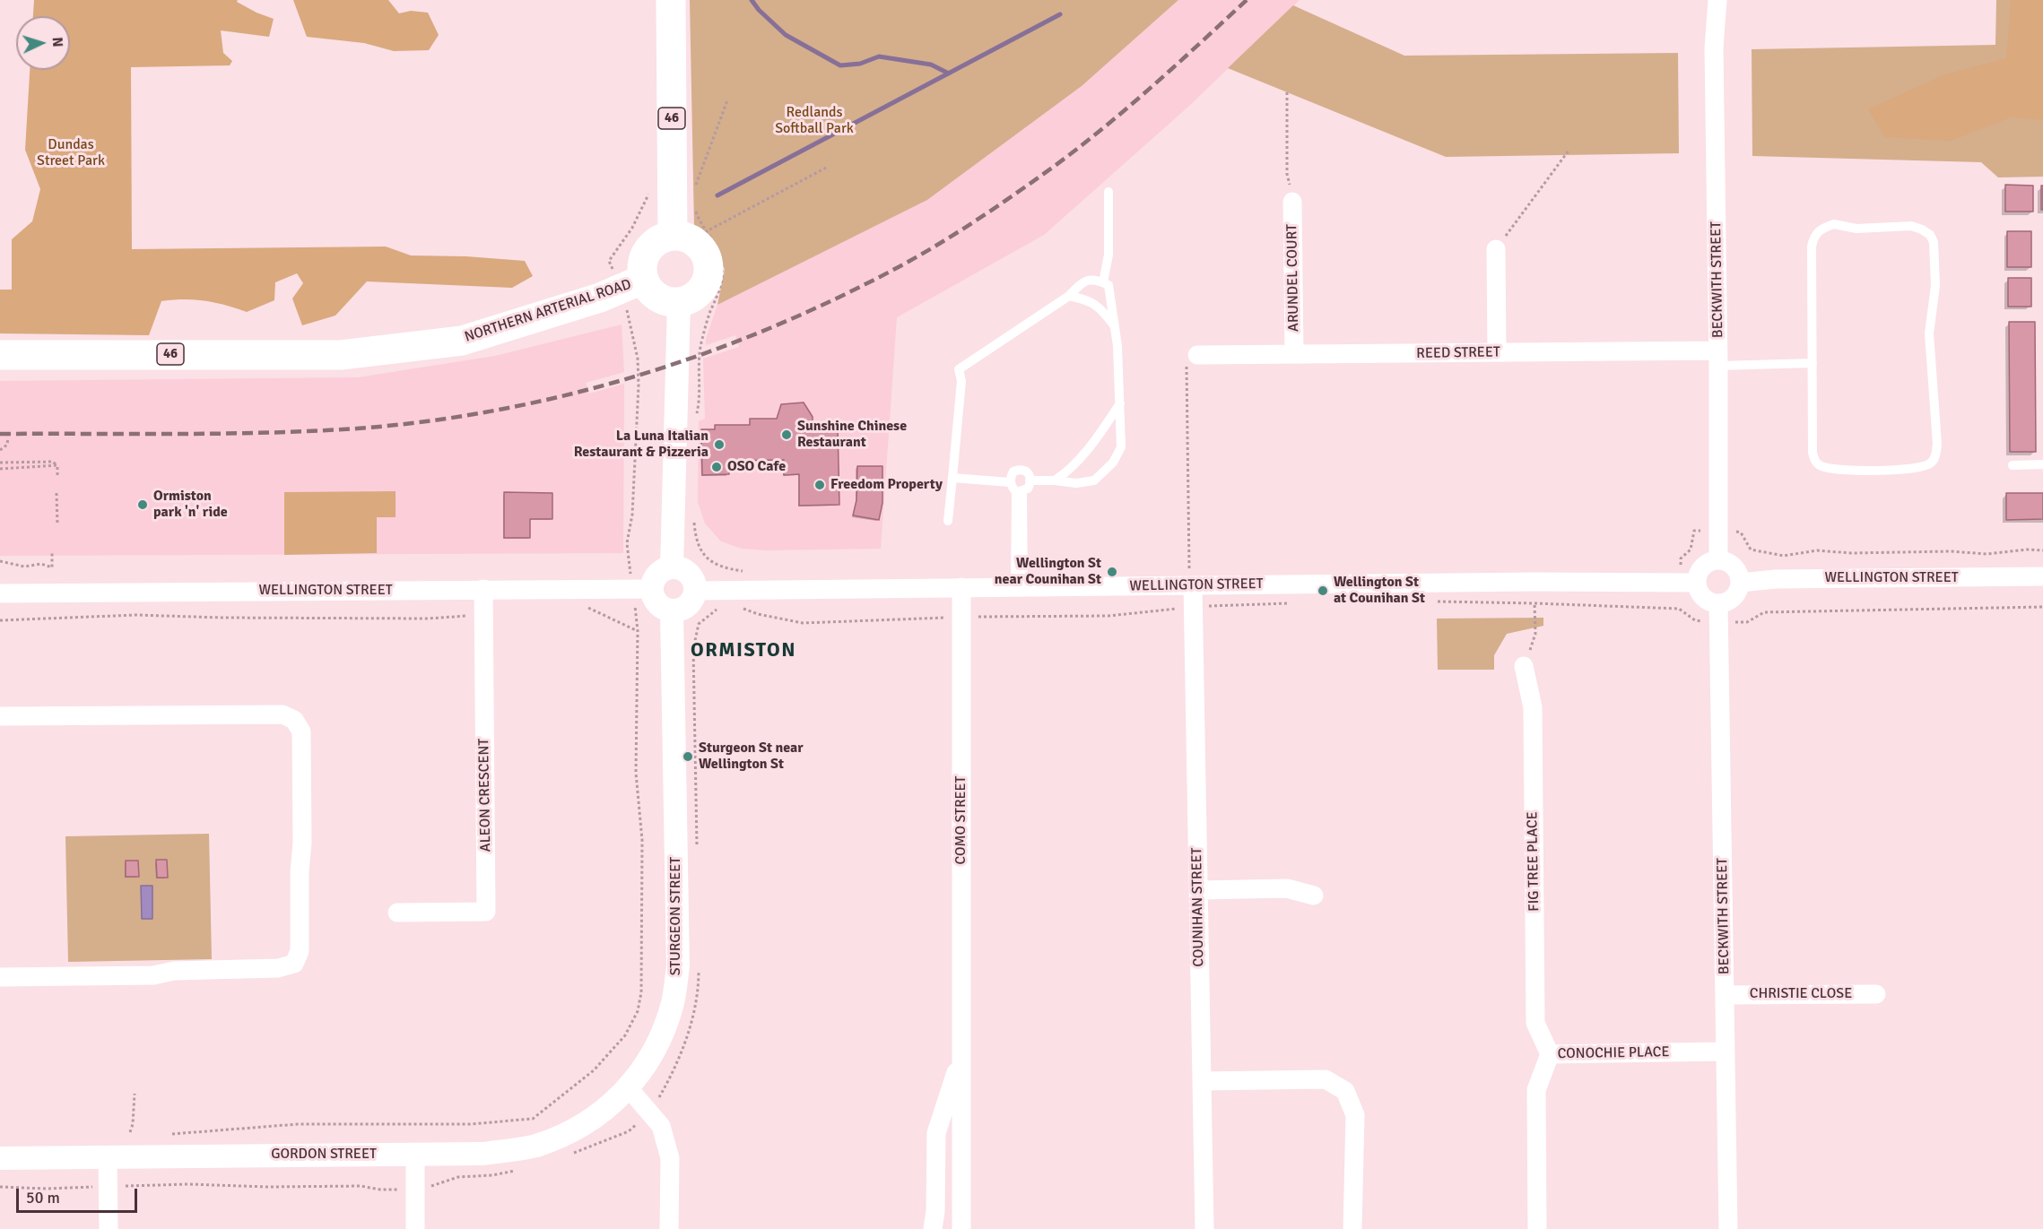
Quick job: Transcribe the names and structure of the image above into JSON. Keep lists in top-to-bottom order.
{
  "streets": {
    "main road": ["46", "NORTHERN ARTERIAL ROAD"],
    "street": [
      "ARUNDEL COURT",
      "BECKWITH STREET",
      "REED STREET",
      "WELLINGTON STREET",
      "ALEON CRESCENT",
      "COMO STREET",
      "FIG TREE PLACE",
      "COUNIHAN STREET",
      "STURGEON STREET",
      "CHRISTIE CLOSE",
      "CONOCHIE PLACE",
      "GORDON STREET"
    ]
  },
  "crossings": [
    ["46", "NORTHERN ARTERIAL ROAD"],
    ["ARUNDEL COURT", "REED STREET"],
    ["BECKWITH STREET", "REED STREET"],
    ["BECKWITH STREET", "CHRISTIE CLOSE"],
    ["BECKWITH STREET", "CONOCHIE PLACE"],
    ["WELLINGTON STREET", "ALEON CRESCENT"],
    ["WELLINGTON STREET", "COMO STREET"],
    ["WELLINGTON STREET", "COUNIHAN STREET"],
    ["WELLINGTON STREET", "STURGEON STREET"],
    ["FIG TREE PLACE", "CONOCHIE PLACE"],
    ["STURGEON STREET", "GORDON STREET"]
  ],
  "districts": ["ORMISTON"],
  "parks": ["Redlands Softball Park", "Dundas Street Park"],
  "places": [
    "Sunshine Chinese Restaurant",
    "La Luna Italian Restaurant & Pizzeria",
    "OSO Cafe",
    "Freedom Property",
    "Ormiston park 'n' ride",
    "Wellington St near Counihan St",
    "Wellington St at Counihan St",
    "Sturgeon St near Wellington St"
  ],
  "scale_bar": "50 m",
  "north": "right"
}
